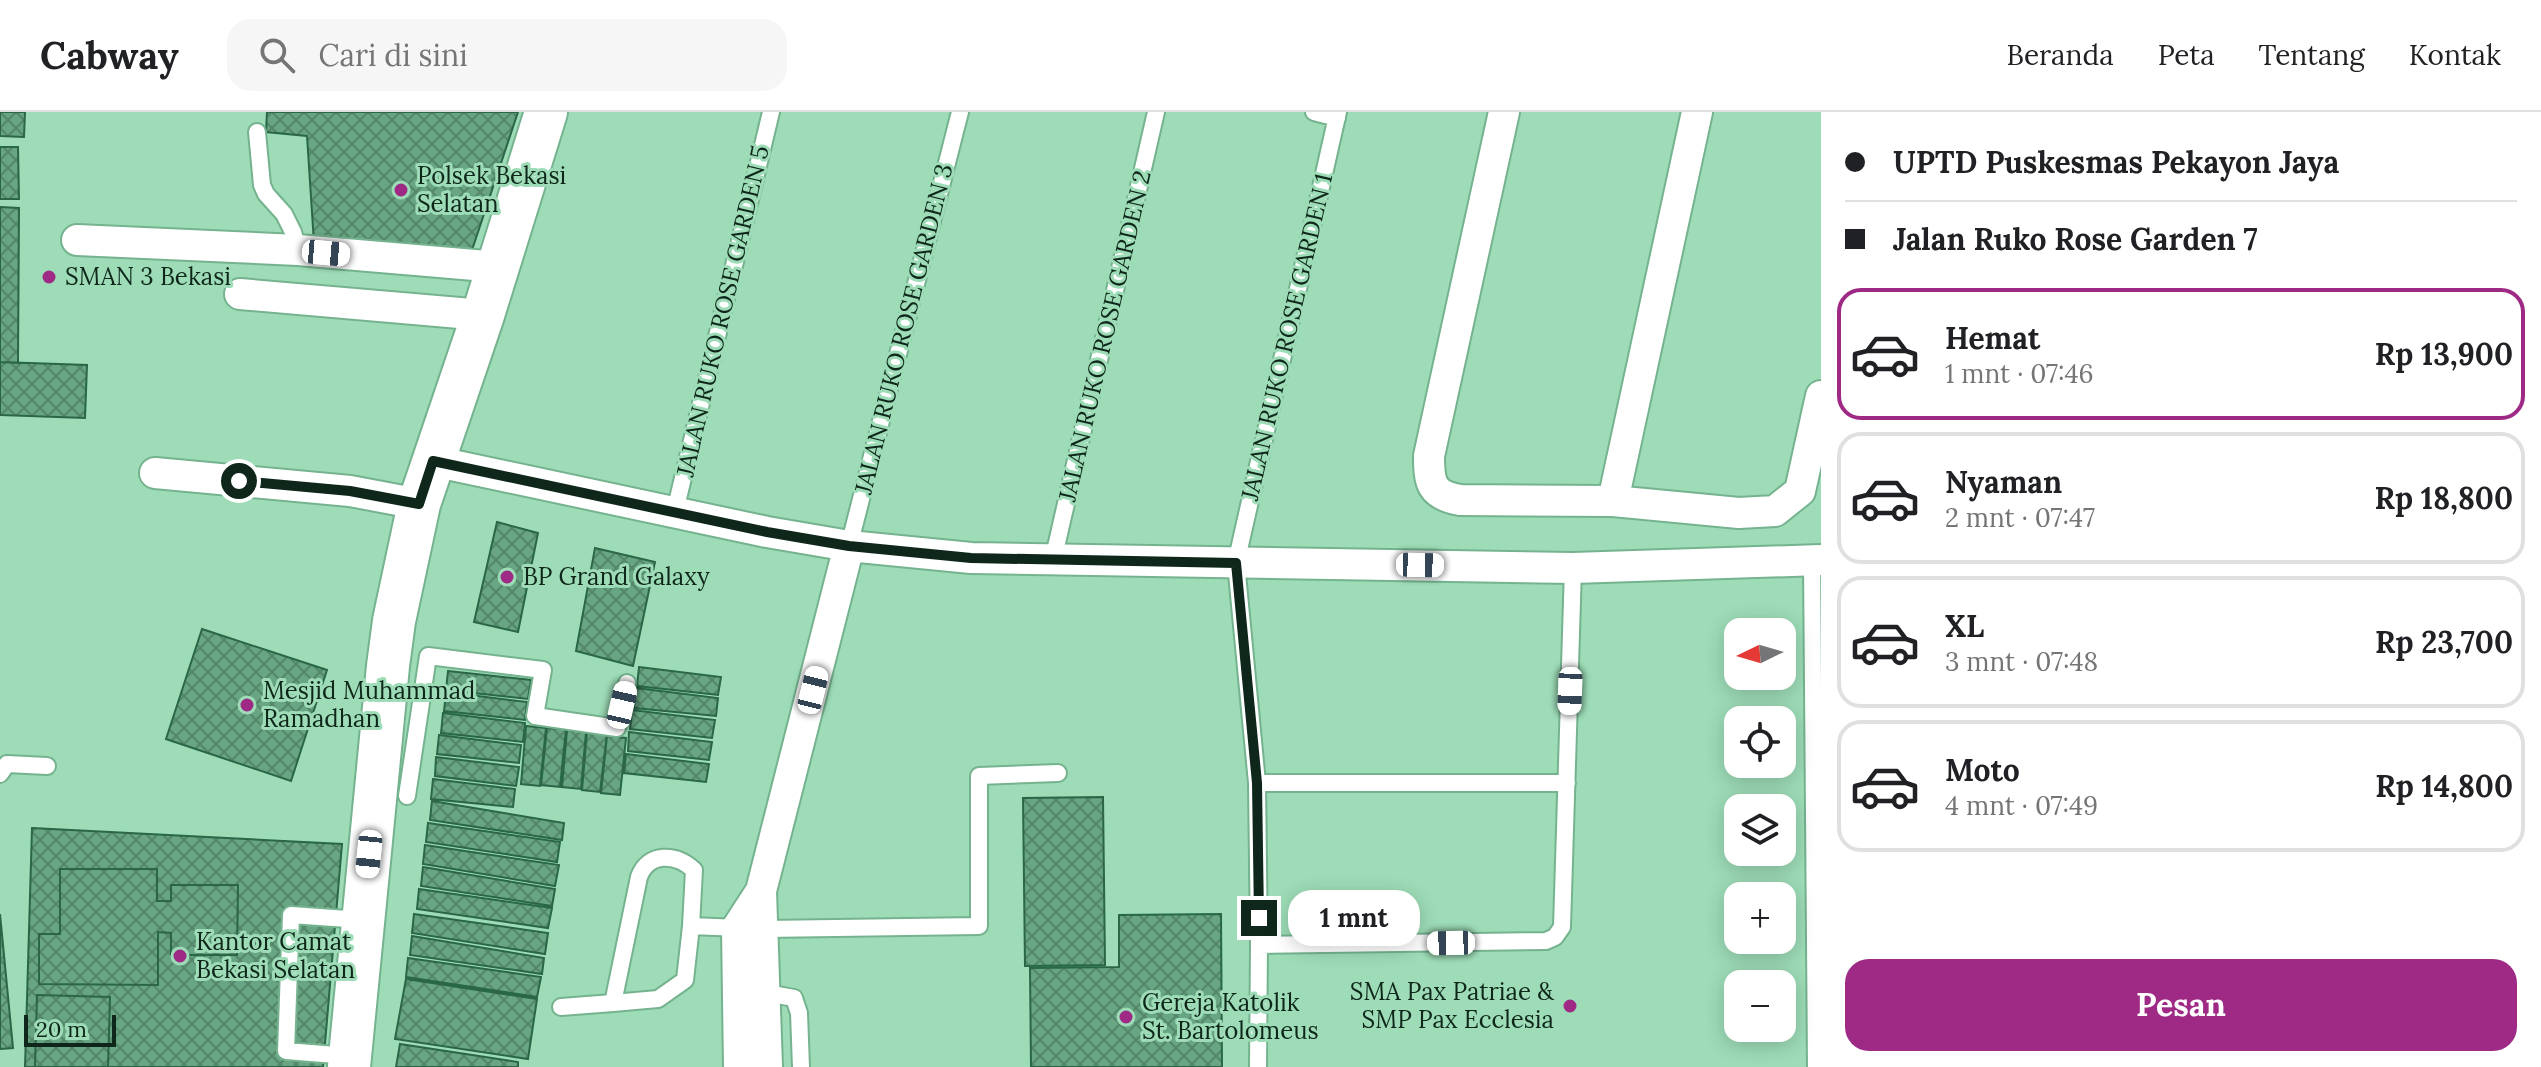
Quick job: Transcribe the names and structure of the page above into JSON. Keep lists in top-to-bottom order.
{
  "streets": {
    "lane": [
      "JALAN RUKO ROSE GARDEN 5",
      "JALAN RUKO ROSE GARDEN 3",
      "JALAN RUKO ROSE GARDEN 2",
      "JALAN RUKO ROSE GARDEN 1"
    ]
  },
  "places": [
    "Polsek Bekasi Selatan",
    "SMAN 3 Bekasi",
    "BP Grand Galaxy",
    "Mesjid Muhammad Ramadhan",
    "Kantor Camat Bekasi Selatan",
    "SMA Pax Patriae & SMP Pax Ecclesia",
    "Gereja Katolik St. Bartolomeus"
  ],
  "scale_bar": "20 m",
  "north": "left",
  "page": {
    "header": "Cabway",
    "search": "Cari di sini",
    "nav": [
      "Beranda",
      "Peta",
      "Tentang",
      "Kontak"
    ],
    "banner": ["UPTD Puskesmas Pekayon Jaya", "Jalan Ruko Rose Garden 7"],
    "list": [
      {
        "name": "Hemat",
        "note": "1 mnt · 07:46",
        "value": "Rp 13,900"
      },
      {
        "name": "Nyaman",
        "note": "2 mnt · 07:47",
        "value": "Rp 18,800"
      },
      {
        "name": "XL",
        "note": "3 mnt · 07:48",
        "value": "Rp 23,700"
      },
      {
        "name": "Moto",
        "note": "4 mnt · 07:49",
        "value": "Rp 14,800"
      }
    ],
    "map_buttons": ["+", "−"],
    "bubble": "1 mnt",
    "buttons": "Pesan",
    "scale": "20 m"
  }
}
